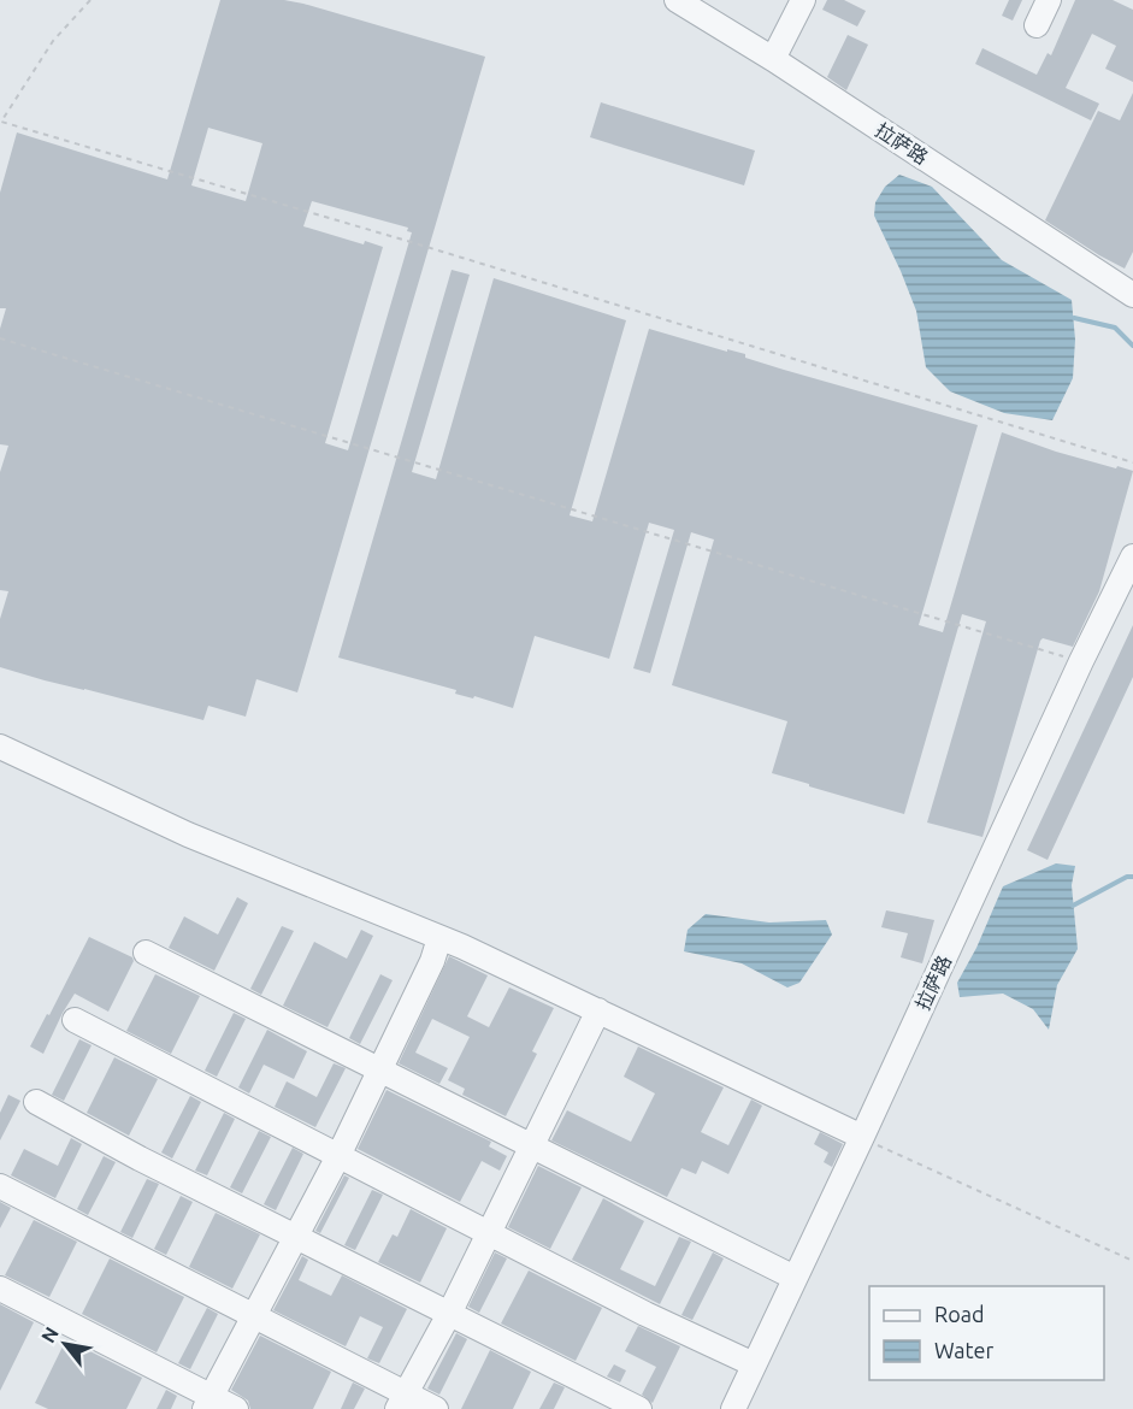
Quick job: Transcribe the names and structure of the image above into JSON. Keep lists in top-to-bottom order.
{
  "streets": {
    "street": ["拉萨路"]
  },
  "legend": ["Road", "Water"],
  "north": "top left"
}
